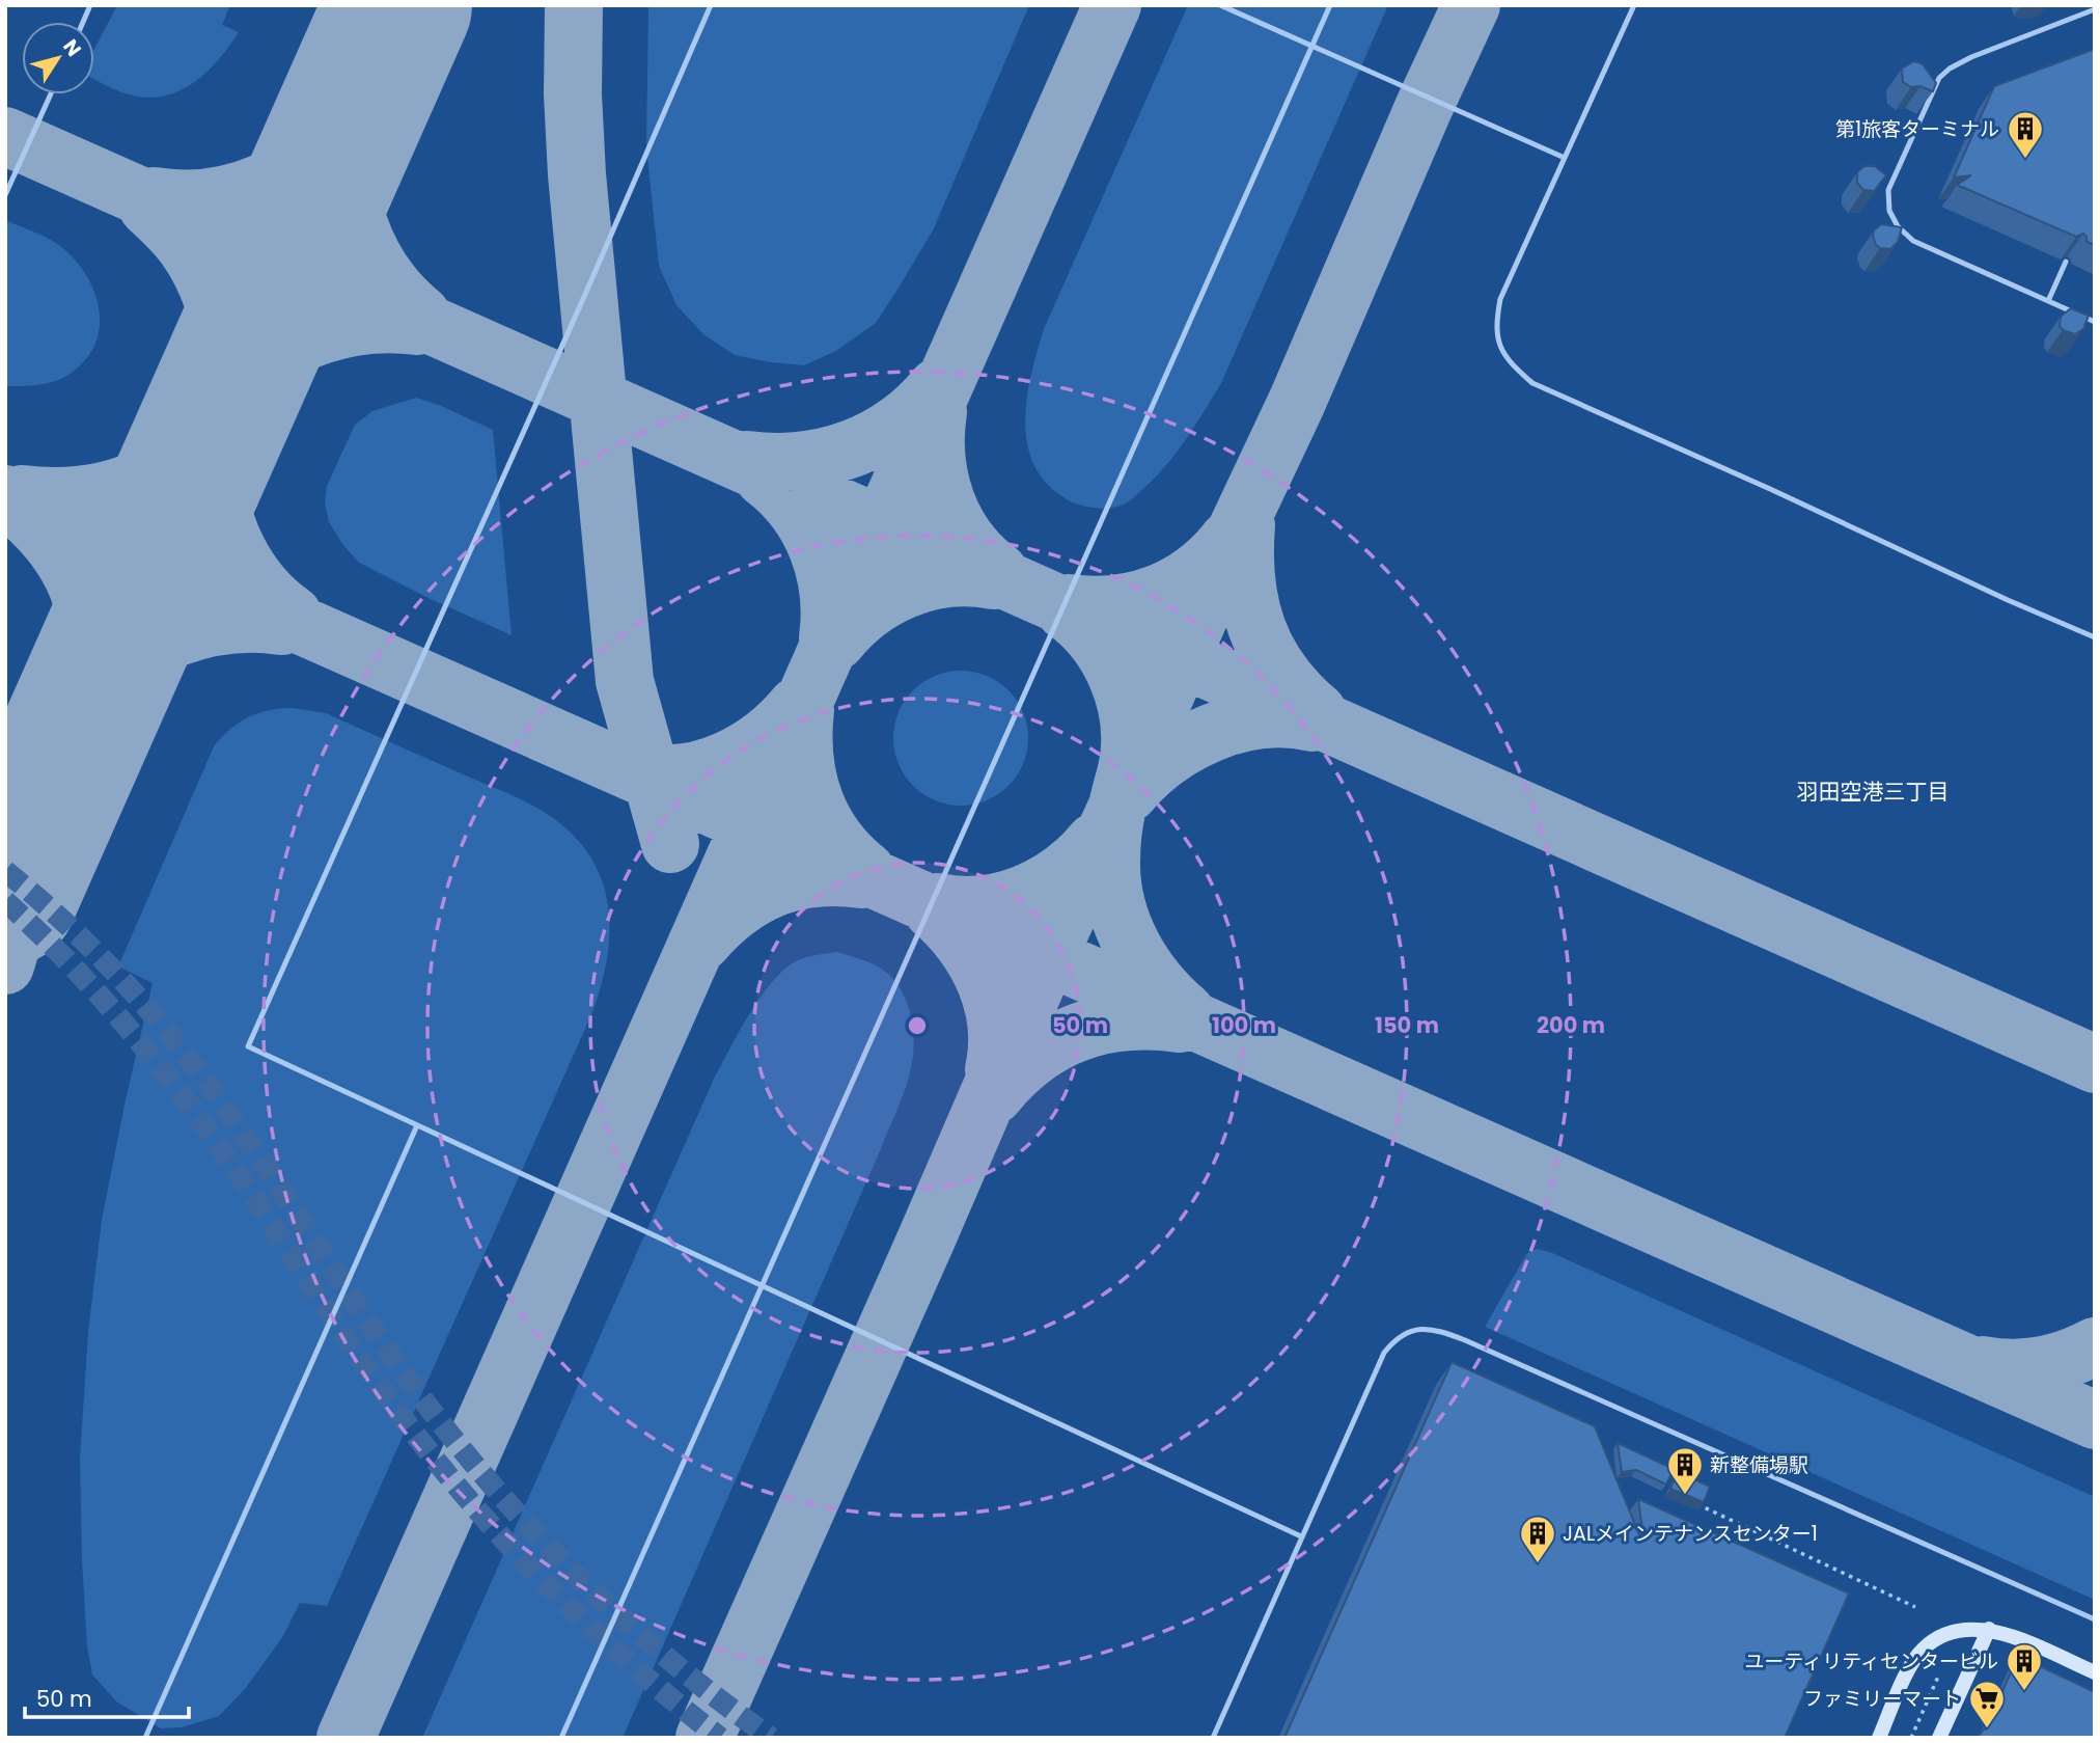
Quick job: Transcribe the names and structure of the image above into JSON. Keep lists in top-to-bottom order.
{
  "districts": ["羽田空港三丁目"],
  "places": {
    "building": [
      "第1旅客ターミナル",
      "新整備場駅",
      "JALメインテナンスセンター1",
      "ユーティリティセンタービル"
    ],
    "supermarket": ["ファミリーマート"]
  },
  "scale_bar": "50 m",
  "north": "top right",
  "rings": [
    "50 m",
    "100 m",
    "150 m",
    "200 m"
  ]
}
